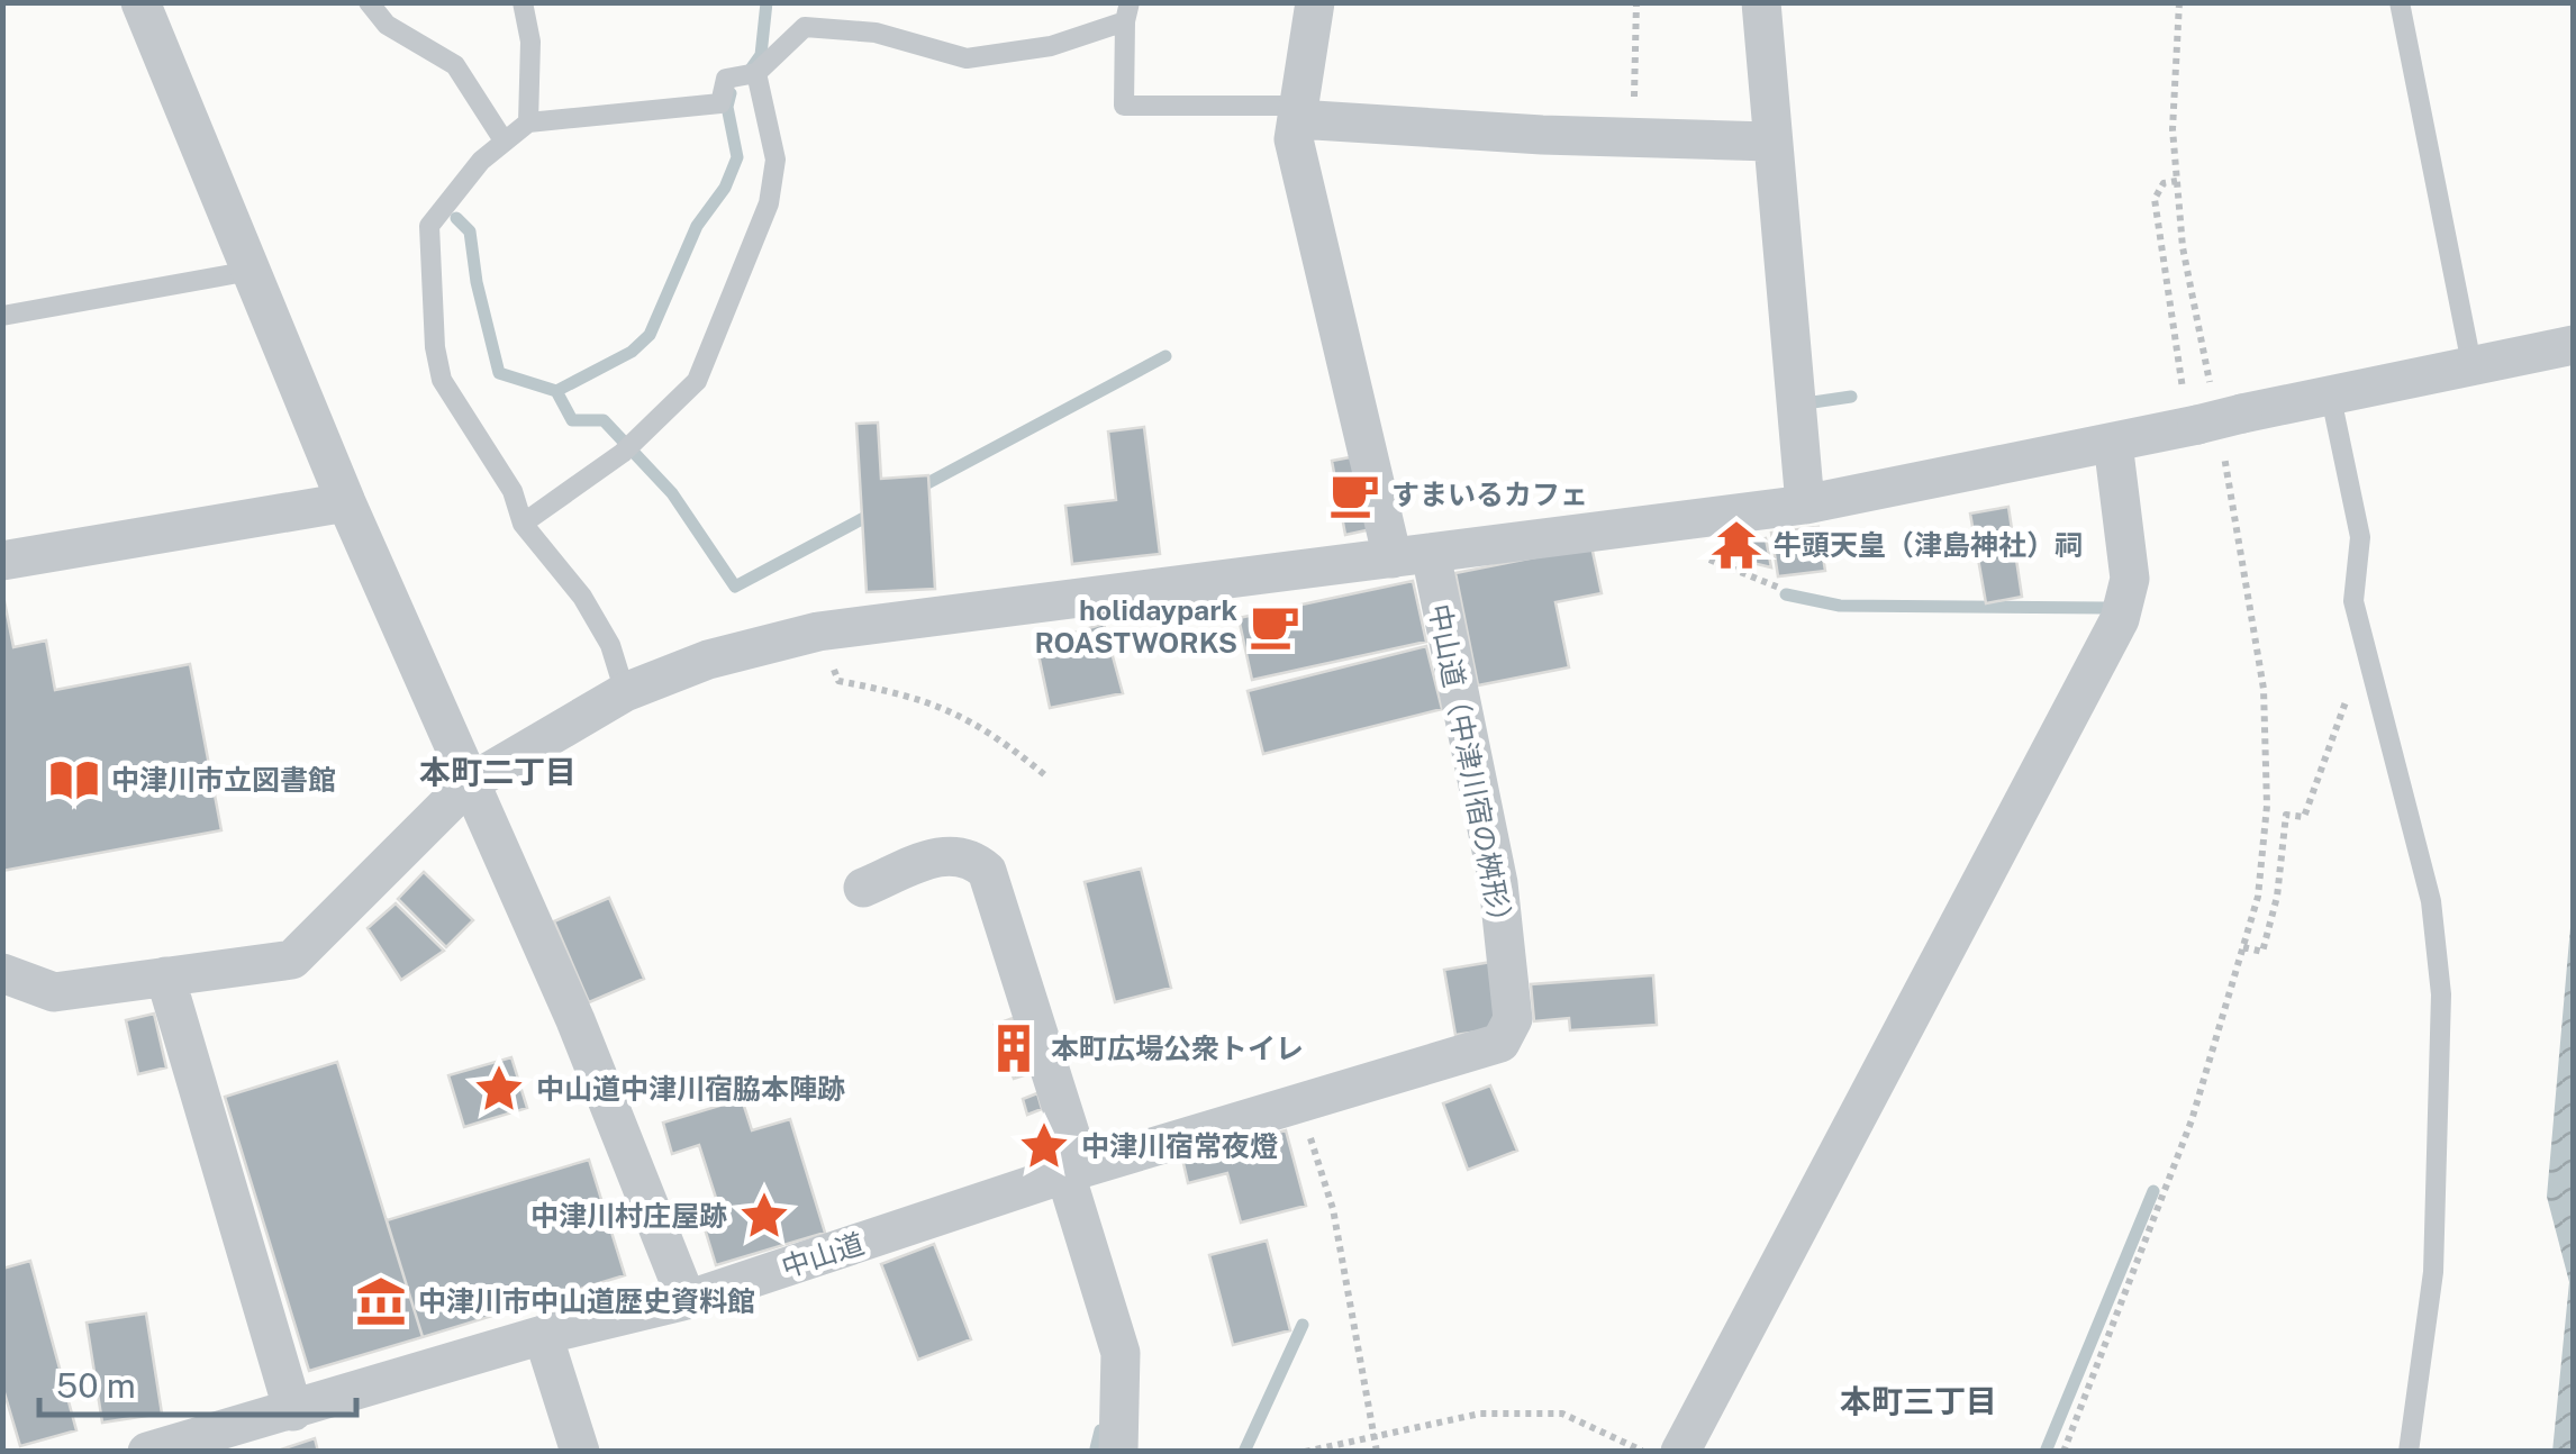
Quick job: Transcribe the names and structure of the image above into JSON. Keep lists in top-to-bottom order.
{
  "streets": {
    "street": ["中山道（中津川宿の桝形）", "中山道"]
  },
  "crossings": [
    ["中山道（中津川宿の桝形）", "中山道"]
  ],
  "districts": ["本町二丁目", "本町三丁目"],
  "places": {
    "cafe": ["すまいるカフェ", "holidaypark ROASTWORKS"],
    "temple": ["牛頭天皇（津島神社）祠"],
    "library": ["中津川市立図書館"],
    "building": ["本町広場公衆トイレ"],
    "place": ["中山道中津川宿脇本陣跡", "中津川宿常夜燈", "中津川村庄屋跡"],
    "museum": ["中津川市中山道歴史資料館"]
  },
  "scale_bar": "50 m"
}
